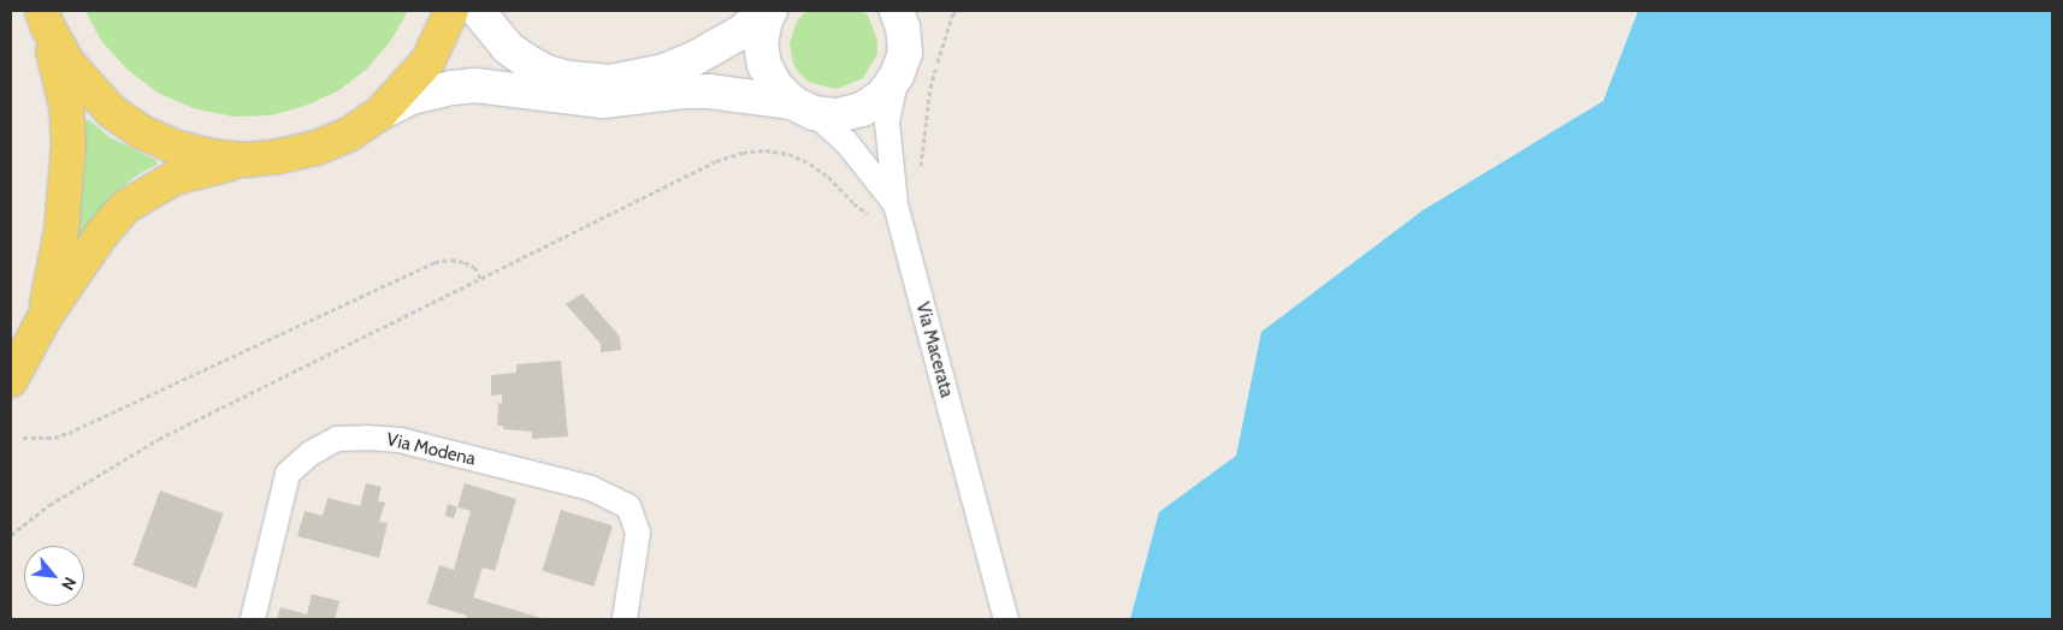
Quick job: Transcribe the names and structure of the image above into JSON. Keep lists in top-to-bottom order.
{
  "streets": {
    "street": ["Via Macerata", "Via Modena"]
  },
  "north": "bottom right"
}
